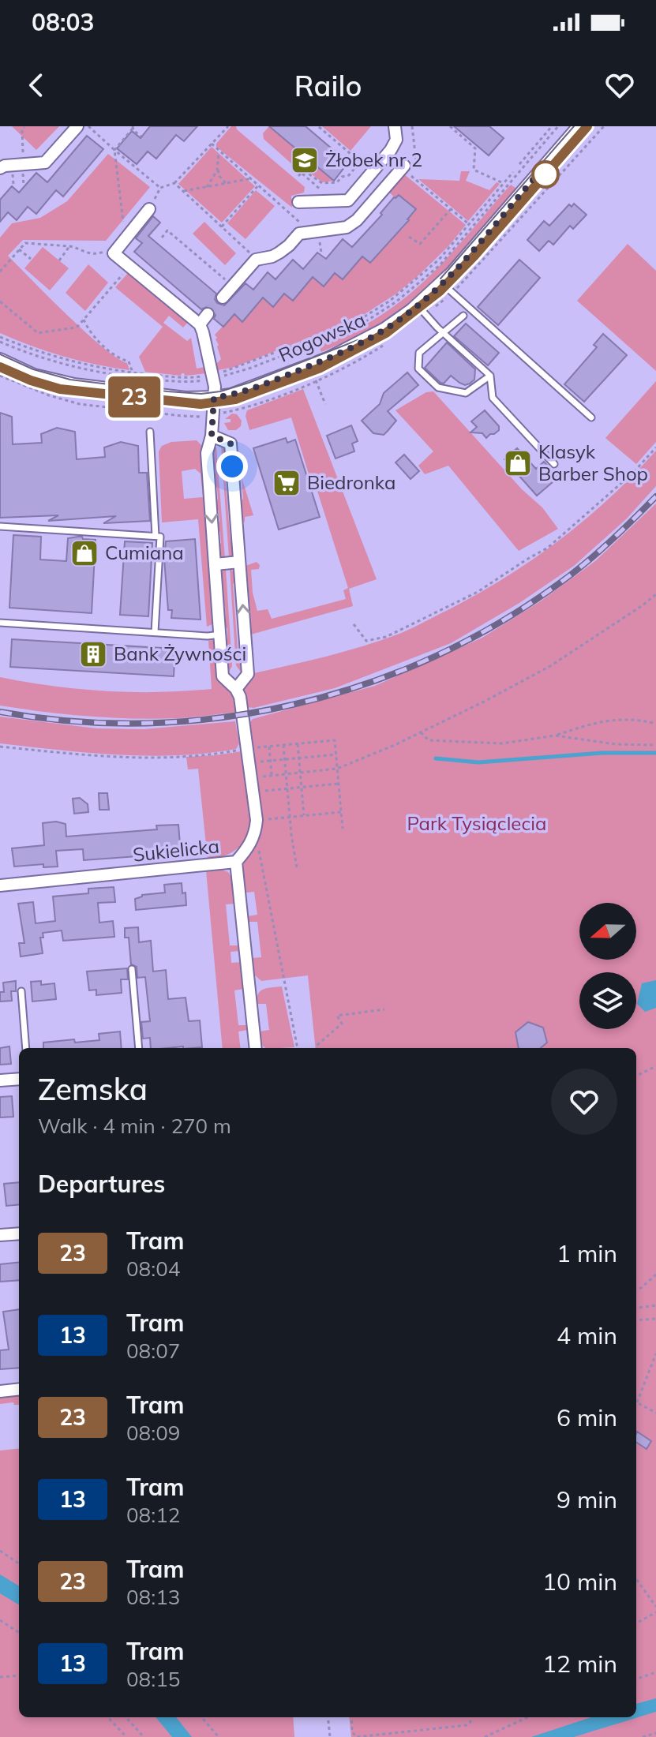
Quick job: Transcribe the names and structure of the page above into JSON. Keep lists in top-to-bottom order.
{
  "streets": {
    "street": ["Rogowska", "Sukielicka"]
  },
  "crossings": [
    ["Rogowska", "Sukielicka"]
  ],
  "parks": ["Park Tysiąclecia"],
  "places": {
    "school or university": ["Żłobek nr 2"],
    "shop": ["Klasyk Barber Shop", "Cumiana"],
    "supermarket": ["Biedronka"],
    "building": ["Bank Żywności"]
  },
  "lines": ["tram line 23"],
  "north": "left",
  "page": {
    "status": "08:03",
    "header": "Railo",
    "on_map": "23",
    "heading": [
      ["Zemska", "Walk · 4 min · 270 m"],
      "Departures"
    ],
    "list": [
      {
        "mark": "23",
        "name": "Tram",
        "note": "08:04",
        "value": "1 min"
      },
      {
        "mark": "13",
        "name": "Tram",
        "note": "08:07",
        "value": "4 min"
      },
      {
        "mark": "23",
        "name": "Tram",
        "note": "08:09",
        "value": "6 min"
      },
      {
        "mark": "13",
        "name": "Tram",
        "note": "08:12",
        "value": "9 min"
      },
      {
        "mark": "23",
        "name": "Tram",
        "note": "08:13",
        "value": "10 min"
      },
      {
        "mark": "13",
        "name": "Tram",
        "note": "08:15",
        "value": "12 min"
      }
    ]
  }
}
